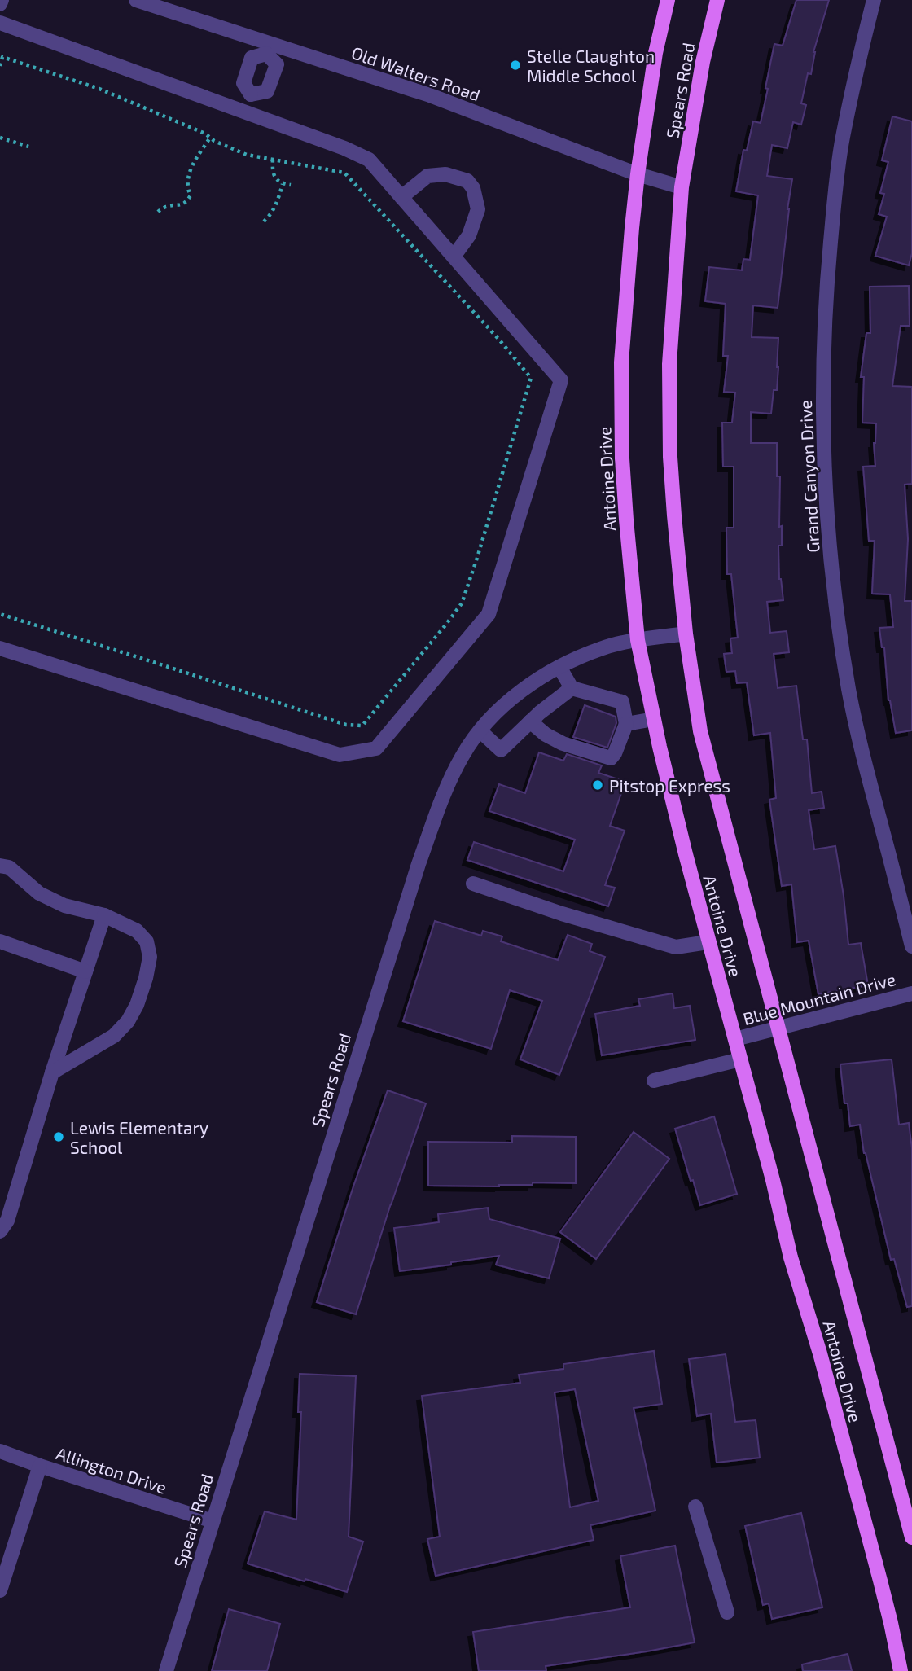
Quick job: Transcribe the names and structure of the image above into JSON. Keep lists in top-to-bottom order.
{
  "streets": {
    "main road": ["Spears Road", "Antoine Drive"],
    "street": [
      "Old Walters Road",
      "Grand Canyon Drive",
      "Blue Mountain Drive",
      "Allington Drive"
    ]
  },
  "crossings": [
    ["Old Walters Road", "Spears Road"],
    ["Old Walters Road", "Antoine Drive"],
    ["Spears Road", "Antoine Drive"],
    ["Spears Road", "Allington Drive"],
    ["Antoine Drive", "Blue Mountain Drive"]
  ],
  "places": ["Stelle Claughton Middle School", "Pitstop Express", "Lewis Elementary School"]
}
